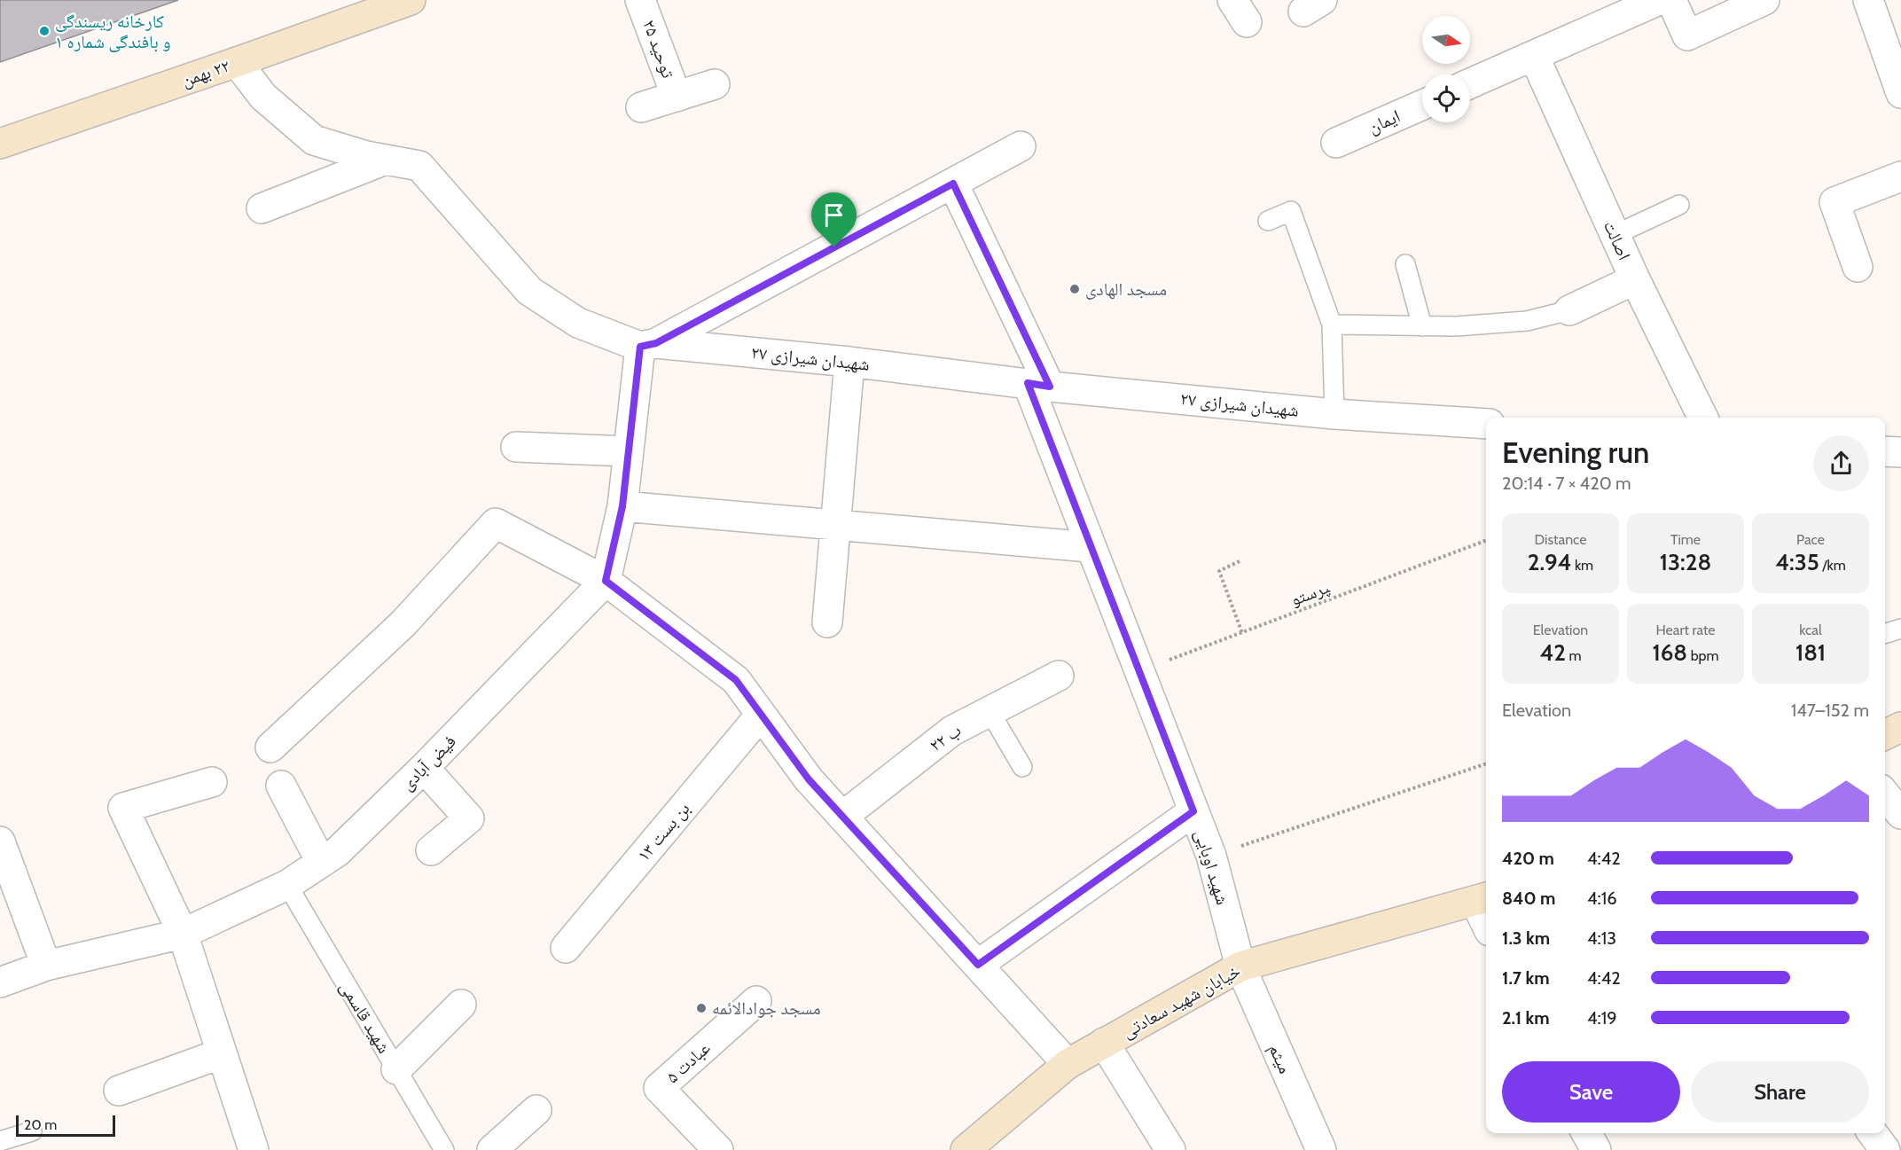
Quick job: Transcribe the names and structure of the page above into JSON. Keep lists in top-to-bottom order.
{
  "streets": {
    "street": [
      "توحید ۲۵",
      "٢٢ بهمن",
      "ایمان",
      "اصالت",
      "شهیدان شیرازی ۲۷",
      "ب ۲۲",
      "فیض آبادی",
      "بن بست ۱۳",
      "شهید اوبایی",
      "خیابان شهید سعادتی",
      "میثم",
      "عبادت ۵"
    ],
    "lane": ["شهید قاسمی"],
    "path": ["‍‍‍‍‍پرستو"]
  },
  "crossings": [
    ["٢٢ بهمن", "شهیدان شیرازی ۲۷"],
    ["شهیدان شیرازی ۲۷", "شهید اوبایی"],
    ["‍‍‍‍‍پرستو", "شهید اوبایی"],
    ["فیض آبادی", "شهید قاسمی"],
    ["شهید اوبایی", "خیابان شهید سعادتی"],
    ["شهید اوبایی", "میثم"],
    ["خیابان شهید سعادتی", "میثم"]
  ],
  "places": ["کارخانه ریسندگی و بافندگی شماره ۱", "مسجد الهادی", "مسجد جوادالائمه"],
  "scale_bar": "20 m",
  "north": "right",
  "page": {
    "heading": ["Evening run", "20:14 · 7 × 420 m"],
    "stats": [
      ["Distance", "2.94 km"],
      ["Time", "13:28"],
      ["Pace", "4:35 /km"],
      ["Elevation", "42 m"],
      ["Heart rate", "168 bpm"],
      ["kcal", "181"]
    ],
    "chart": ["Elevation", "147–152 m"],
    "list": [
      {
        "name": "420 m",
        "note": "4:42"
      },
      {
        "name": "840 m",
        "note": "4:16"
      },
      {
        "name": "1.3 km",
        "note": "4:13"
      },
      {
        "name": "1.7 km",
        "note": "4:42"
      },
      {
        "name": "2.1 km",
        "note": "4:19"
      }
    ],
    "buttons": ["Save", "Share"],
    "scale": "20 m"
  }
}
